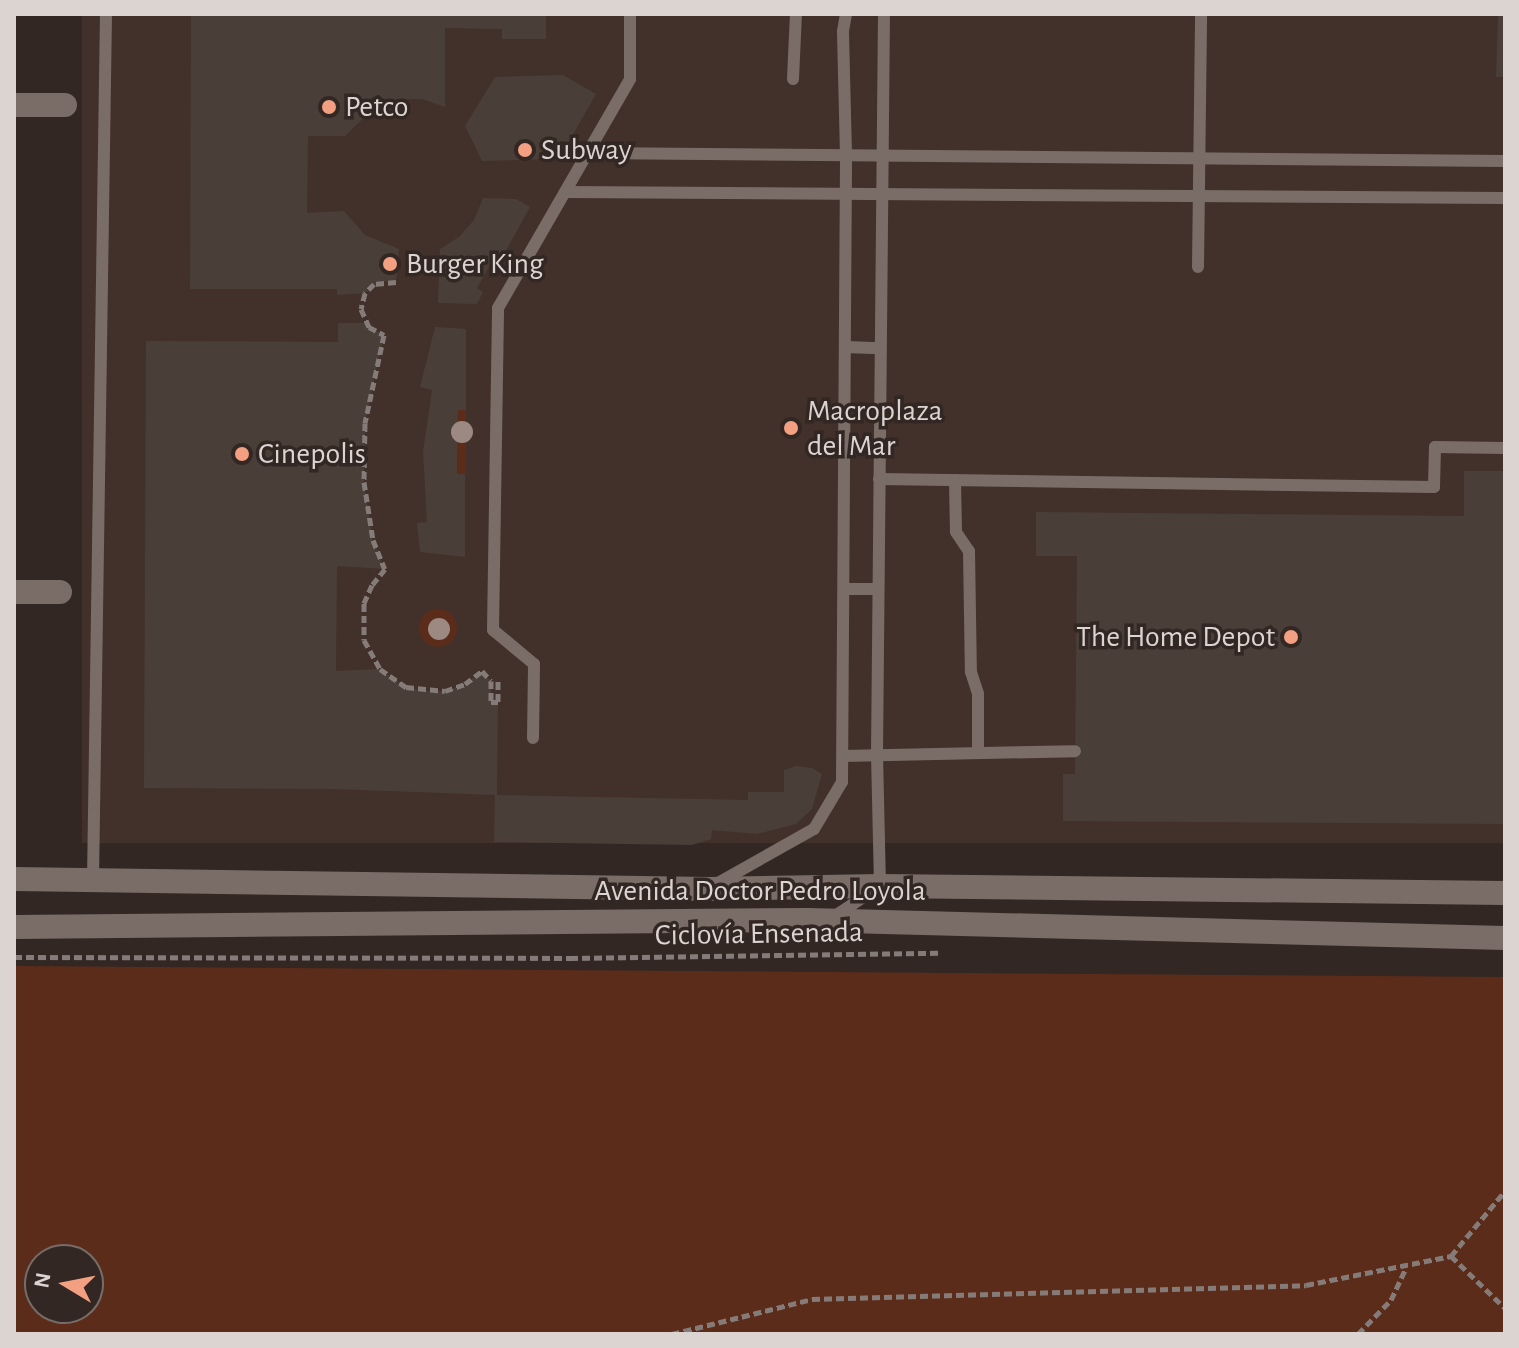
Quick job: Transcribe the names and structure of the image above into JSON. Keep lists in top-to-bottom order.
{
  "streets": {
    "main road": ["Avenida Doctor Pedro Loyola"],
    "path": ["Ciclovía Ensenada"]
  },
  "places": [
    "Petco",
    "Subway",
    "Burger King",
    "Macroplaza del Mar",
    "Cinepolis",
    "The Home Depot"
  ],
  "north": "left"
}
